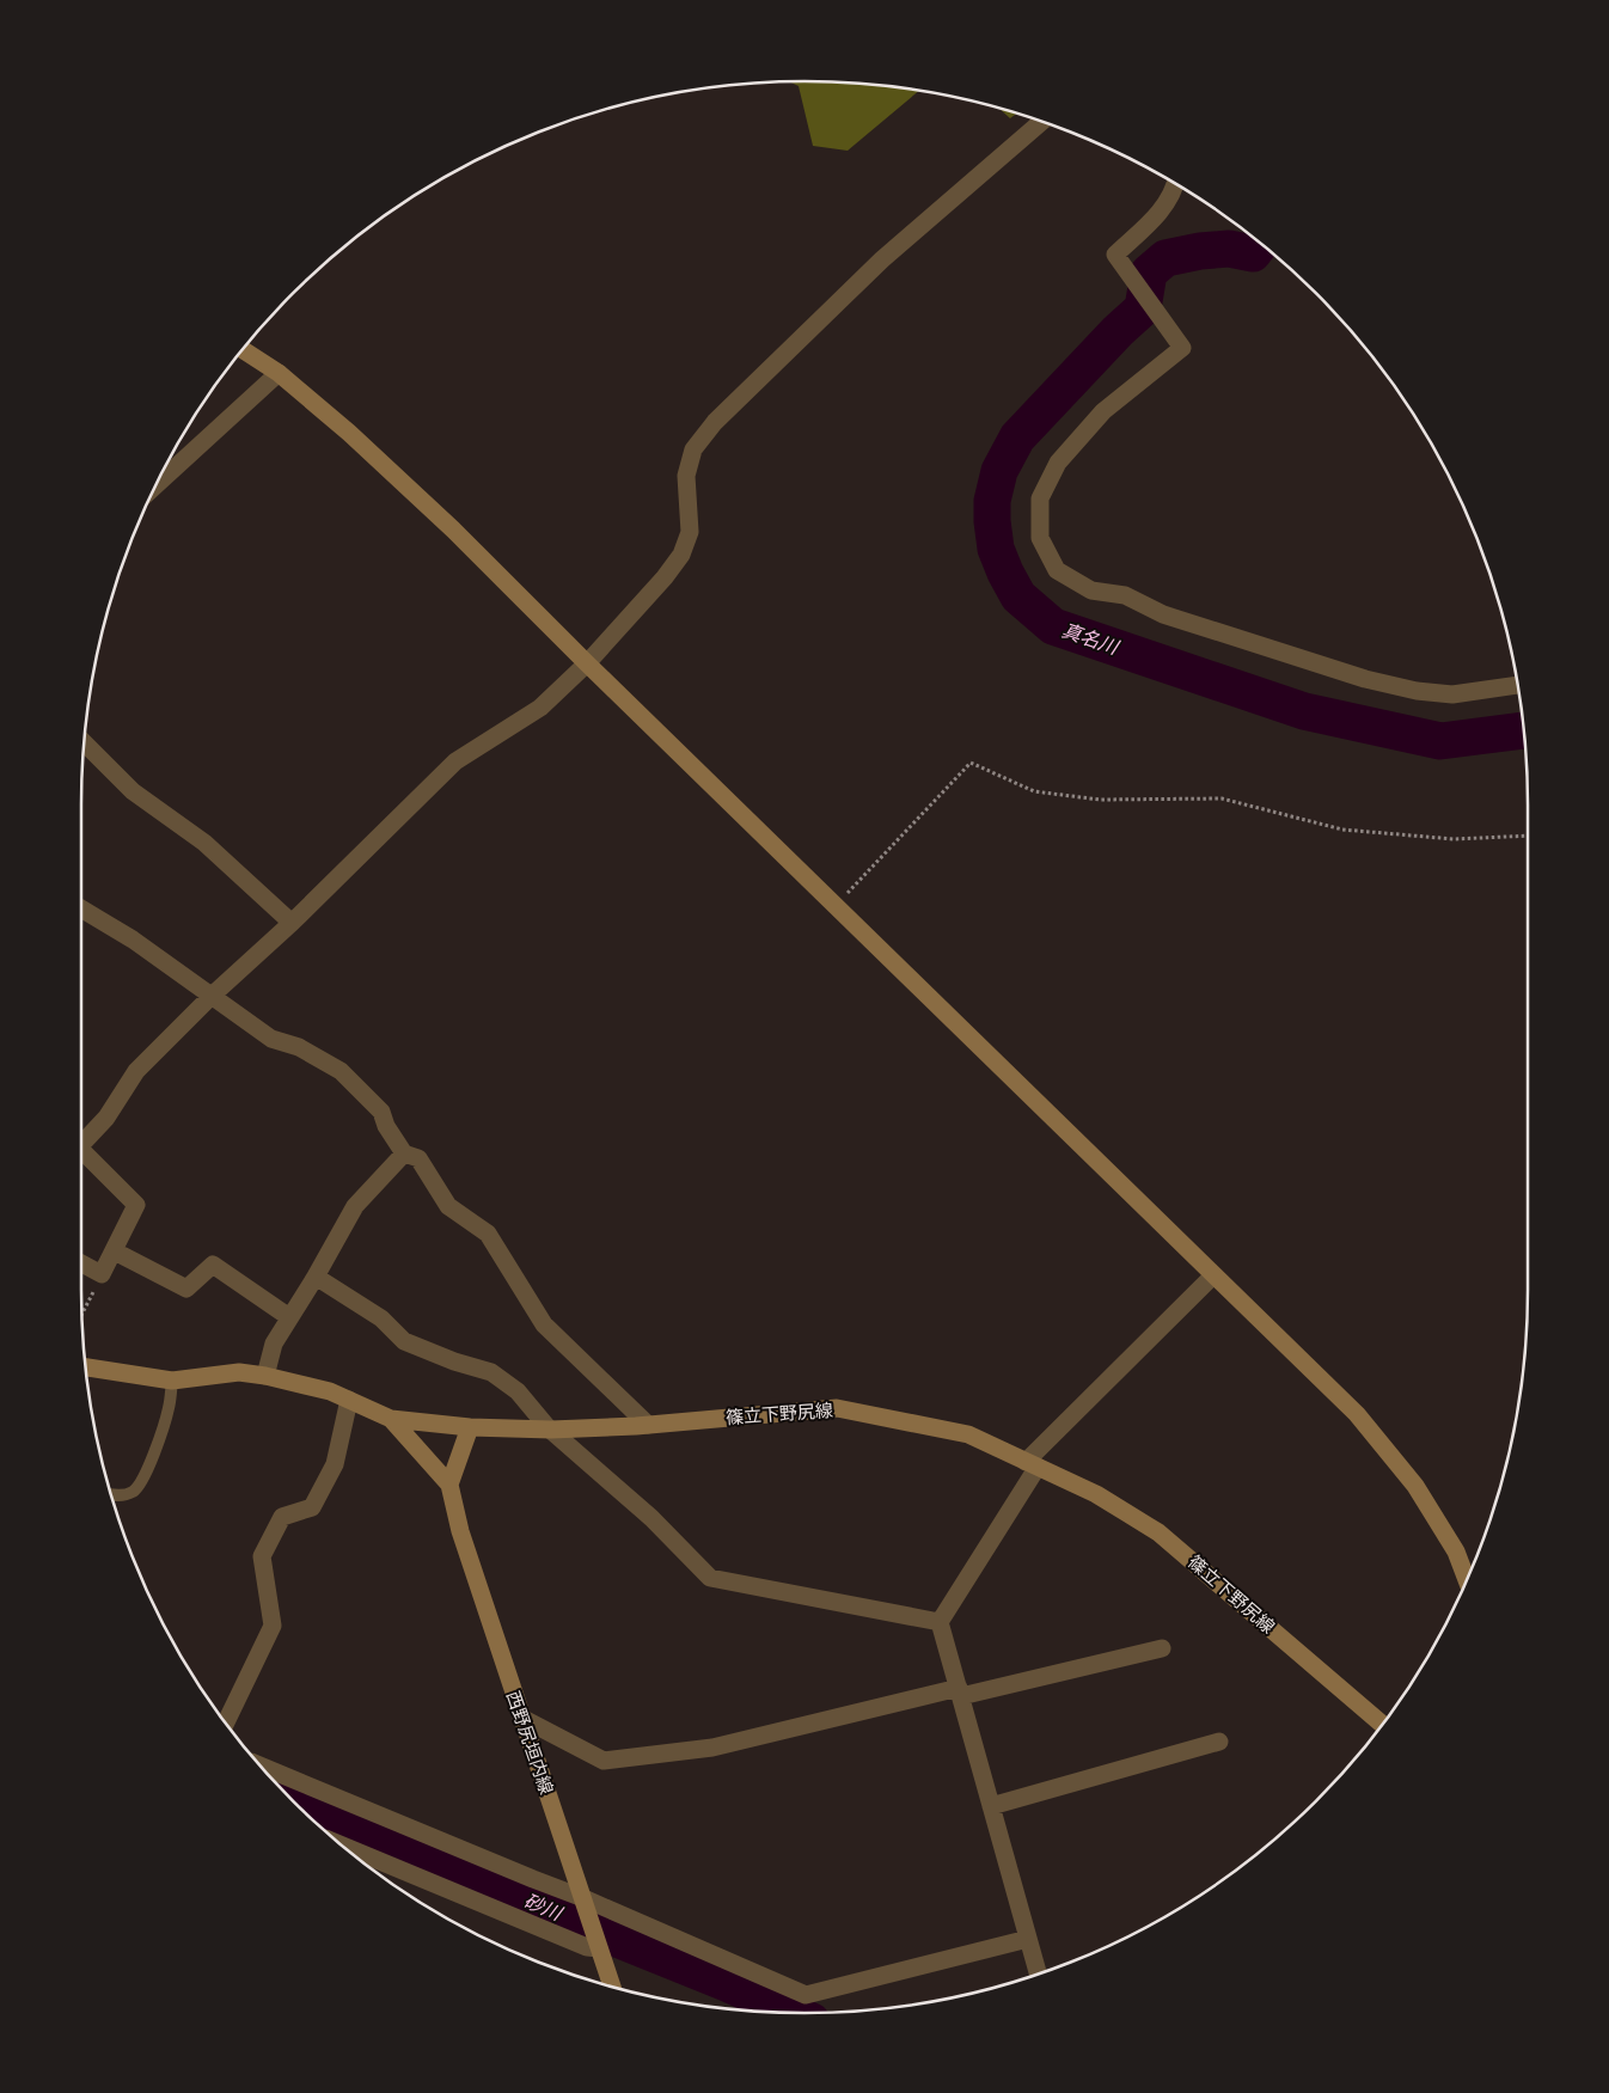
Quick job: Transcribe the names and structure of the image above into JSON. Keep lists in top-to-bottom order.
{
  "streets": {
    "main road": ["篠立下野尻線", "西野尻垣内線"]
  },
  "crossings": [
    ["篠立下野尻線", "西野尻垣内線"]
  ],
  "water": ["真名川", "砂川"]
}
